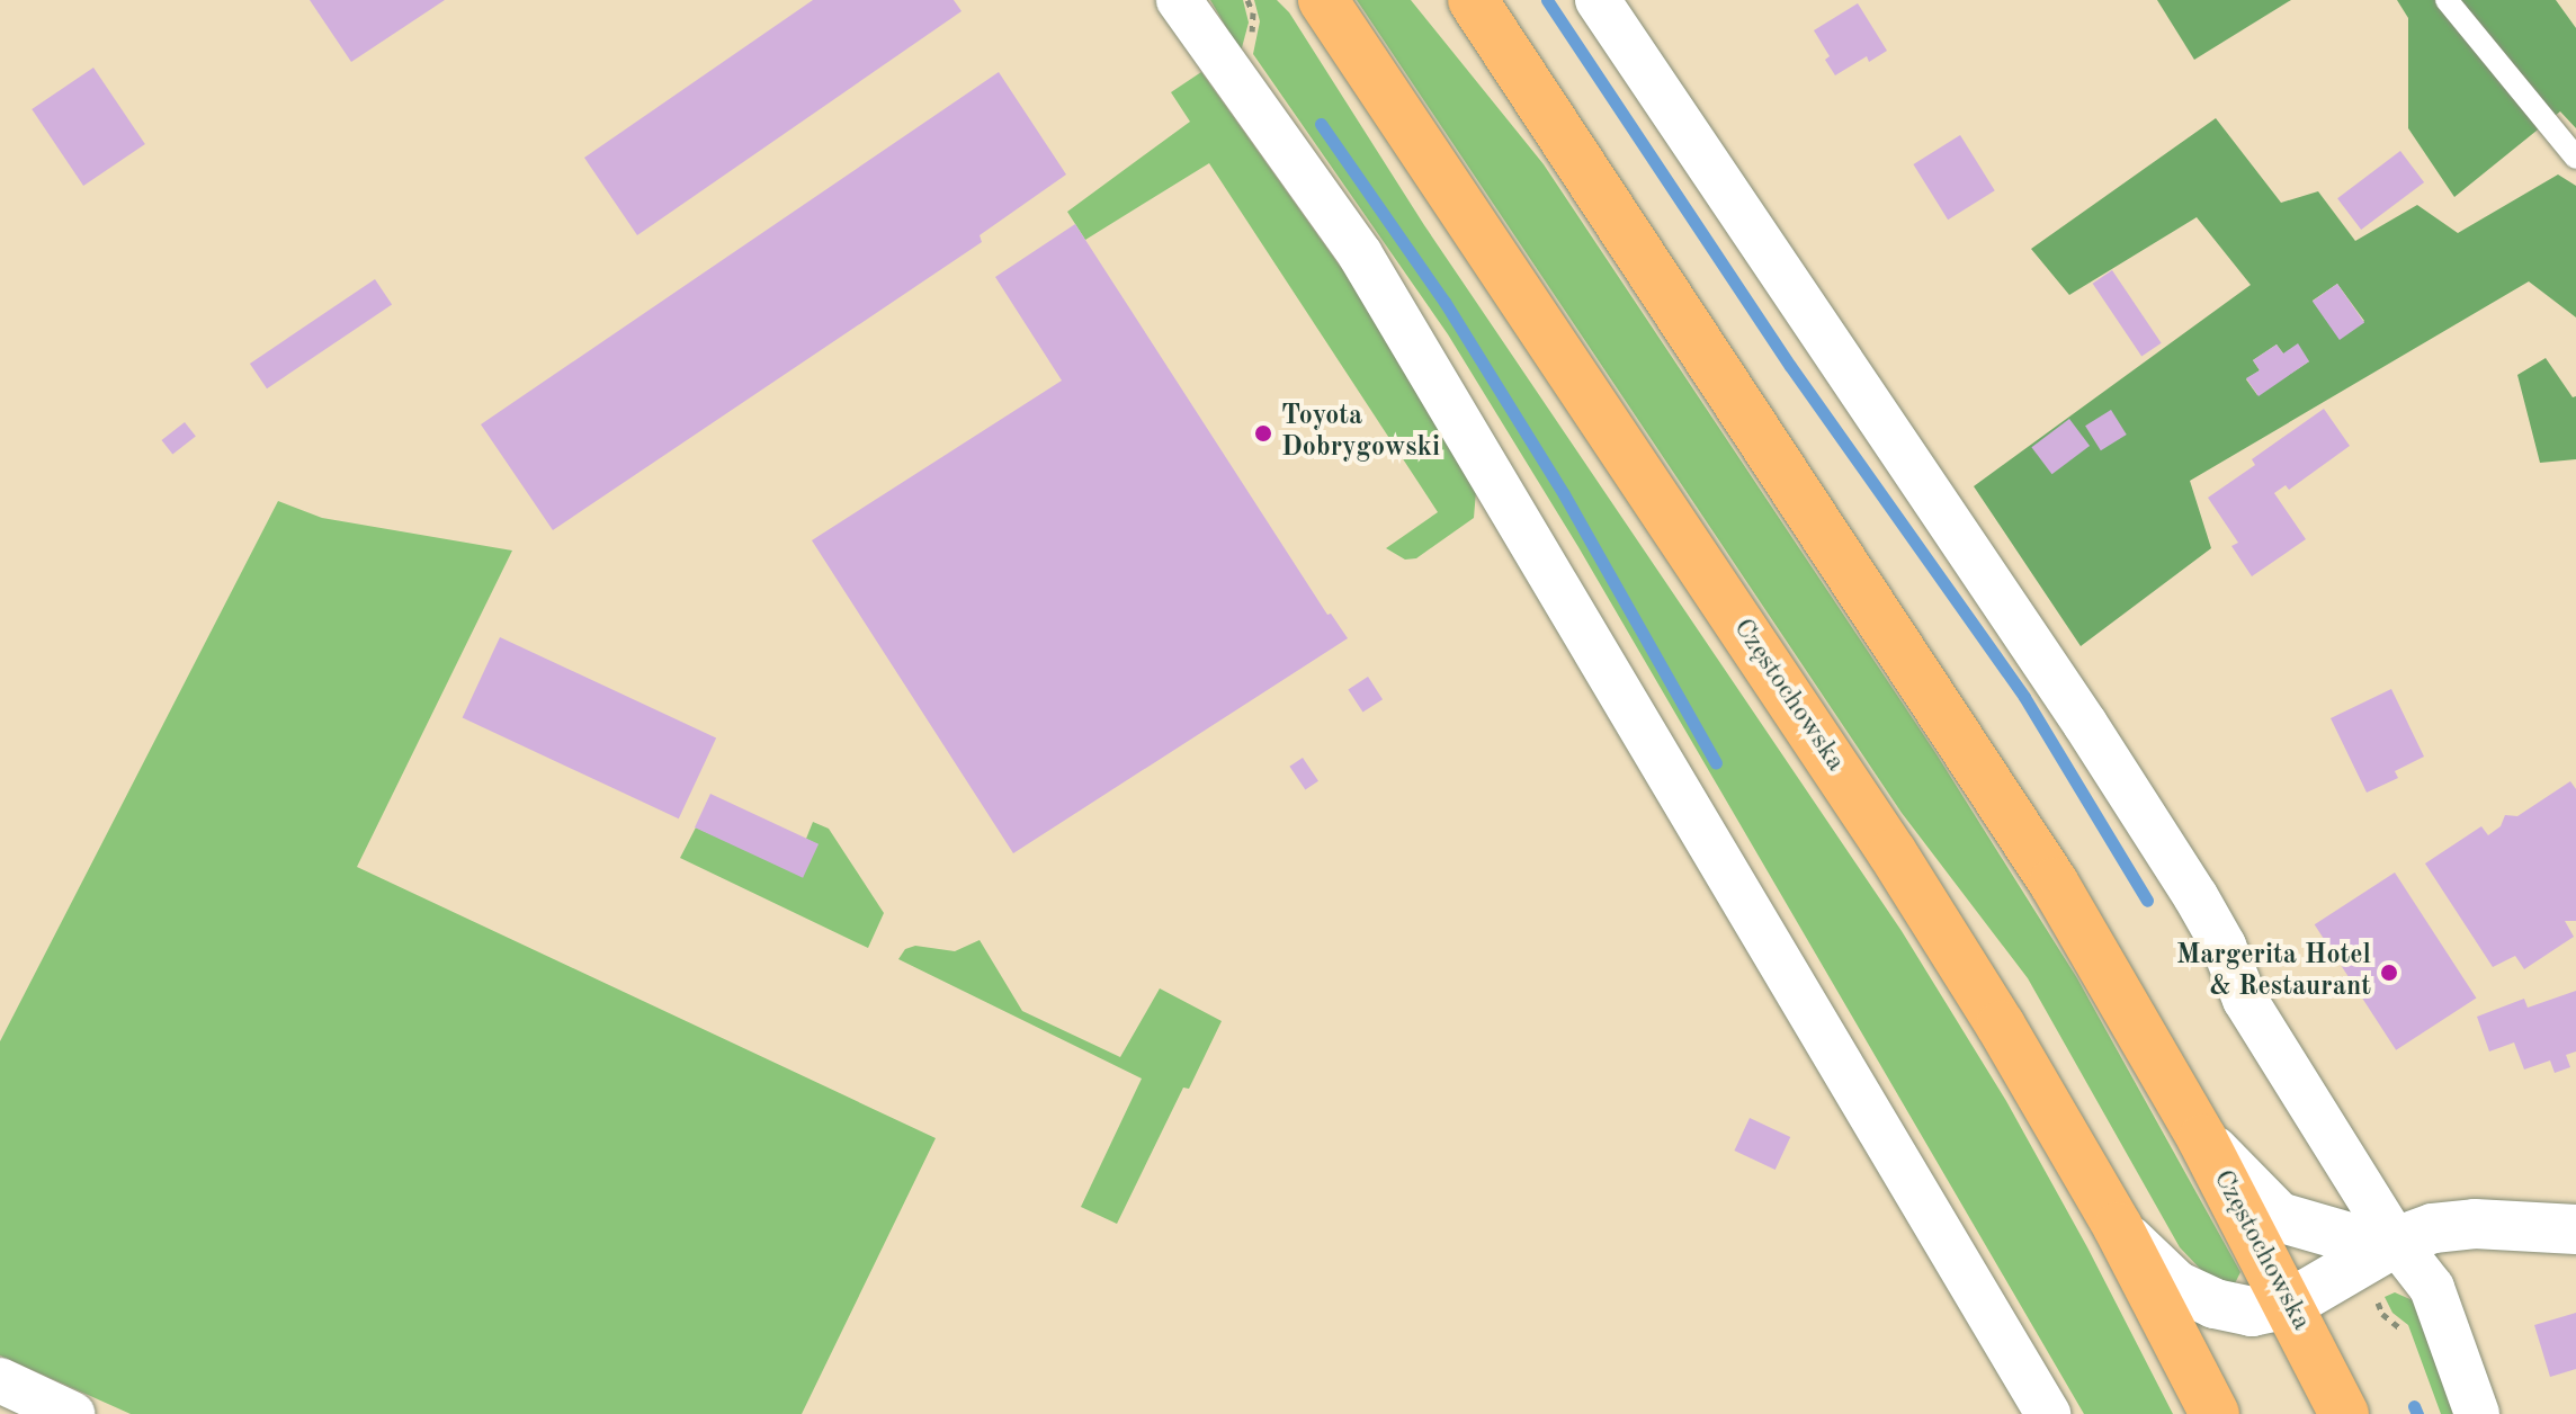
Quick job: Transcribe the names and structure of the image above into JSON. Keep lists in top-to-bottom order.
{
  "streets": {
    "main road": ["Częstochowska"]
  },
  "places": ["Toyota Dobrygowski", "Margerita Hotel & Restaurant"]
}
